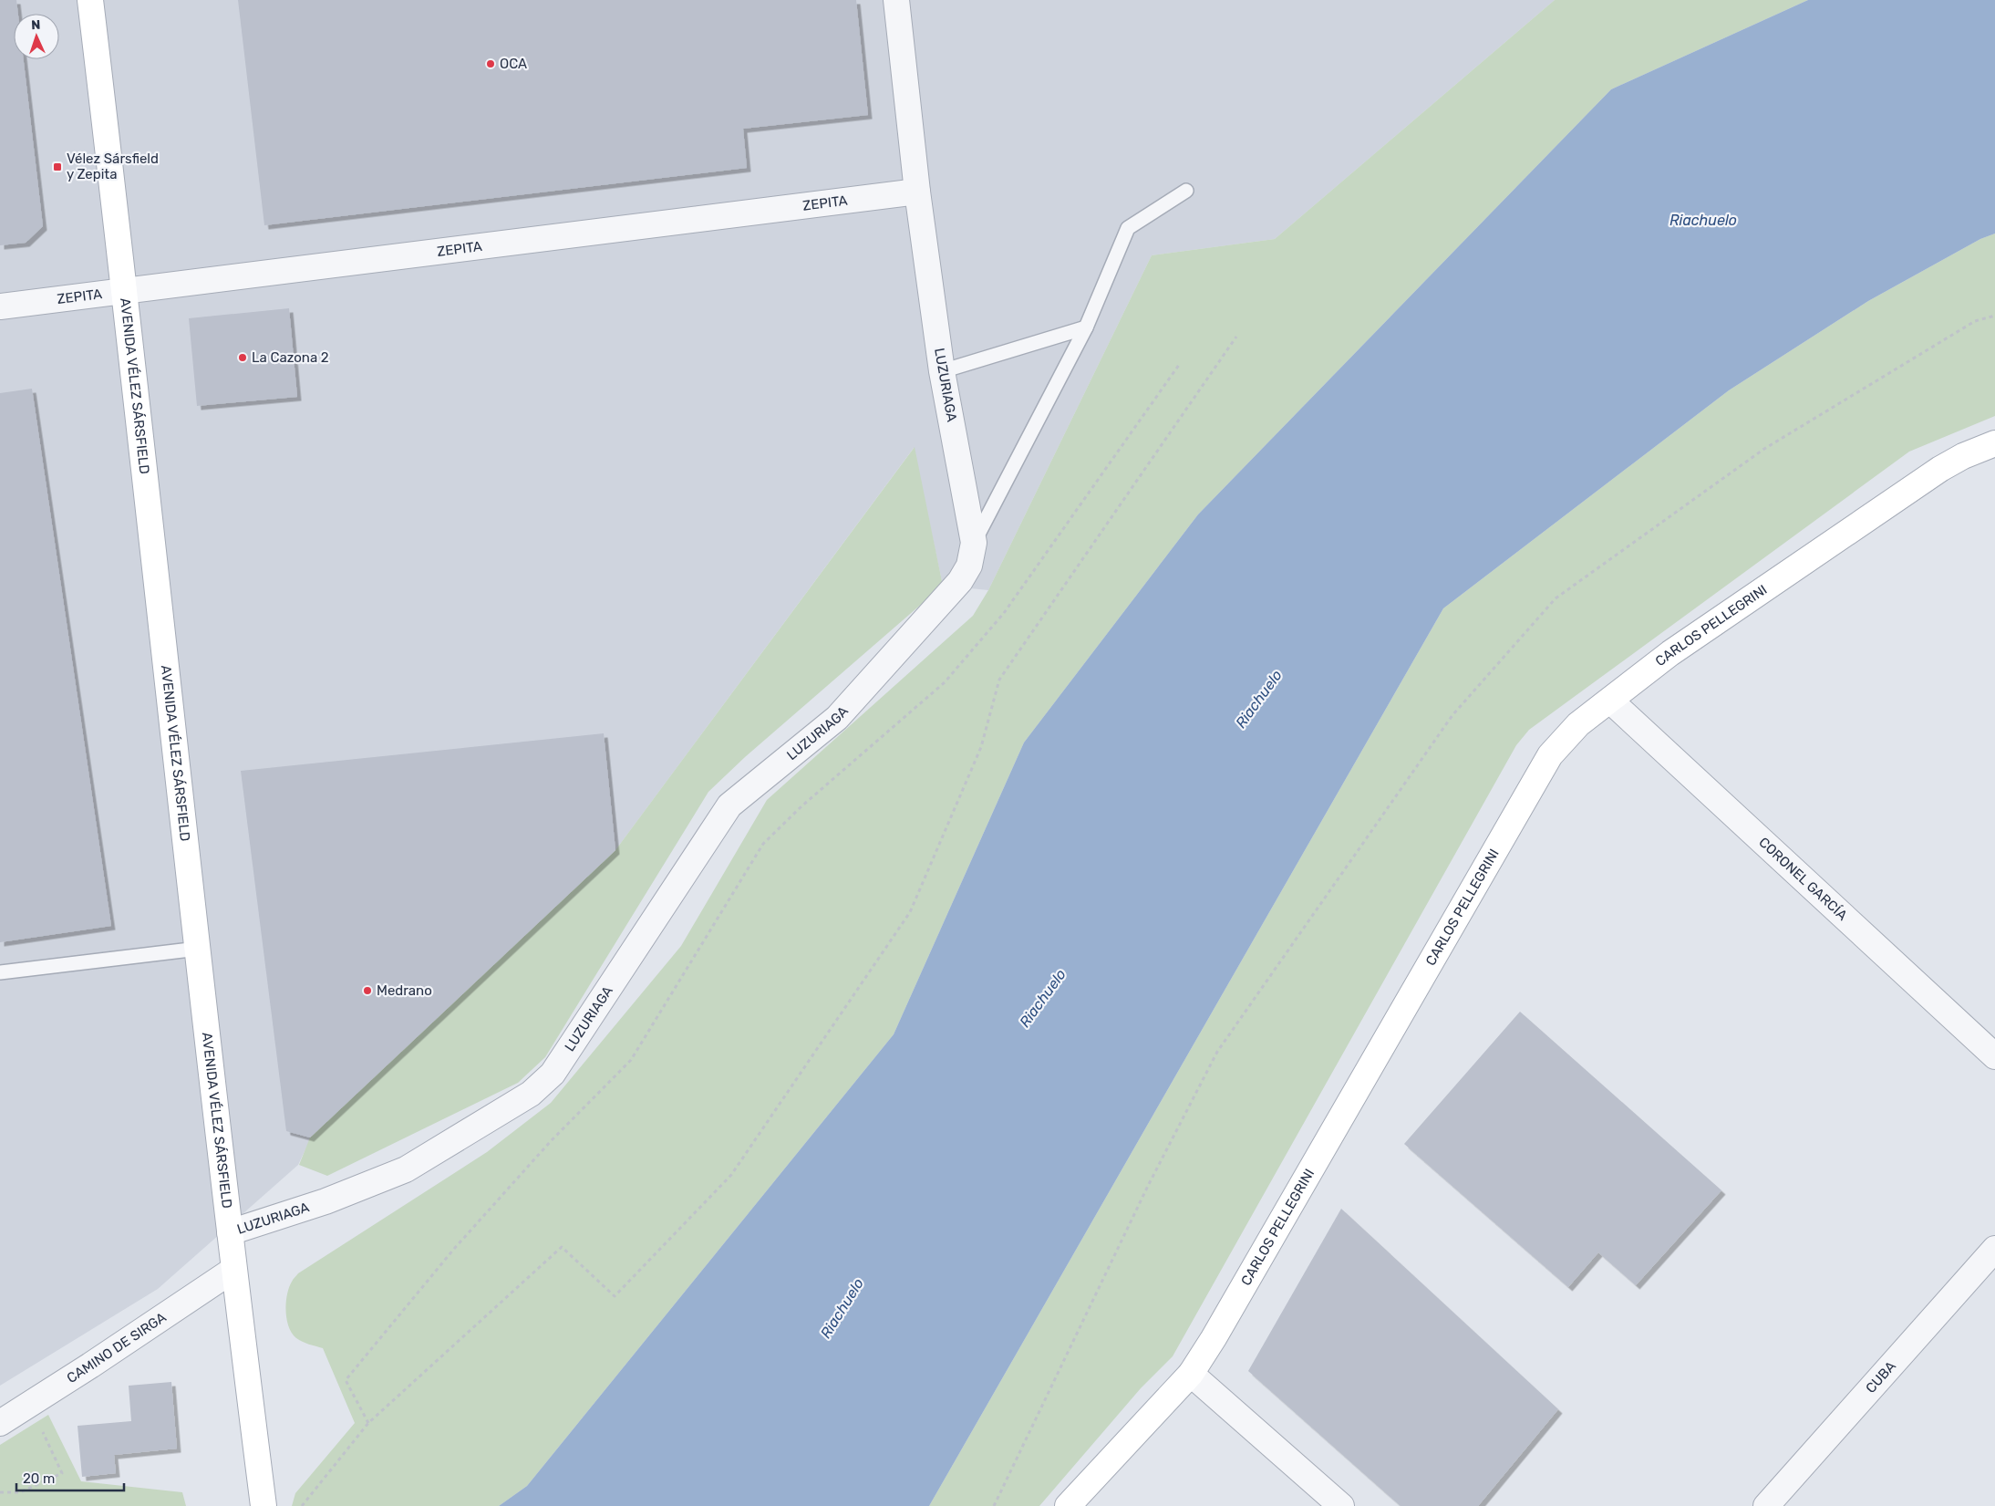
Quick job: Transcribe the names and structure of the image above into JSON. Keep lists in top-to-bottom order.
{
  "streets": {
    "main road": ["AVENIDA VÉLEZ SÁRSFIELD", "CARLOS PELLEGRINI"],
    "street": [
      "ZEPITA",
      "LUZURIAGA",
      "CORONEL GARCÍA",
      "CAMINO DE SIRGA",
      "CUBA"
    ]
  },
  "crossings": [
    ["ZEPITA", "LUZURIAGA"],
    ["ZEPITA", "AVENIDA VÉLEZ SÁRSFIELD"],
    ["LUZURIAGA", "AVENIDA VÉLEZ SÁRSFIELD"],
    ["AVENIDA VÉLEZ SÁRSFIELD", "CAMINO DE SIRGA"],
    ["CARLOS PELLEGRINI", "CORONEL GARCÍA"]
  ],
  "water": ["Riachuelo"],
  "places": {
    "other": ["OCA", "La Cazona 2", "Medrano"],
    "transit": ["Vélez Sársfield y Zepita"]
  },
  "scale_bar": "20 m",
  "north": "top"
}
